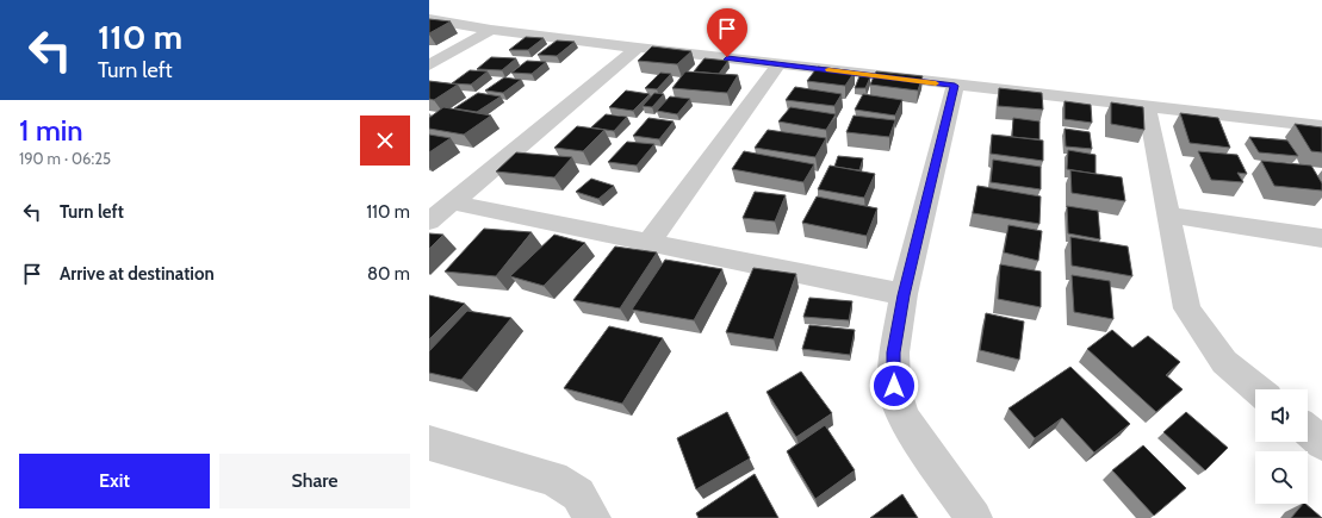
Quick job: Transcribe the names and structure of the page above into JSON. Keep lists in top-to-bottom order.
{
  "page": {
    "turn": ["110 m", "Turn left"],
    "heading": ["1 min", "190 m · 06:25"],
    "list": [
      {
        "name": "Turn left",
        "value": "110 m"
      },
      {
        "name": "Arrive at destination",
        "value": "80 m"
      }
    ],
    "buttons": ["Exit", "Share"]
  }
}
